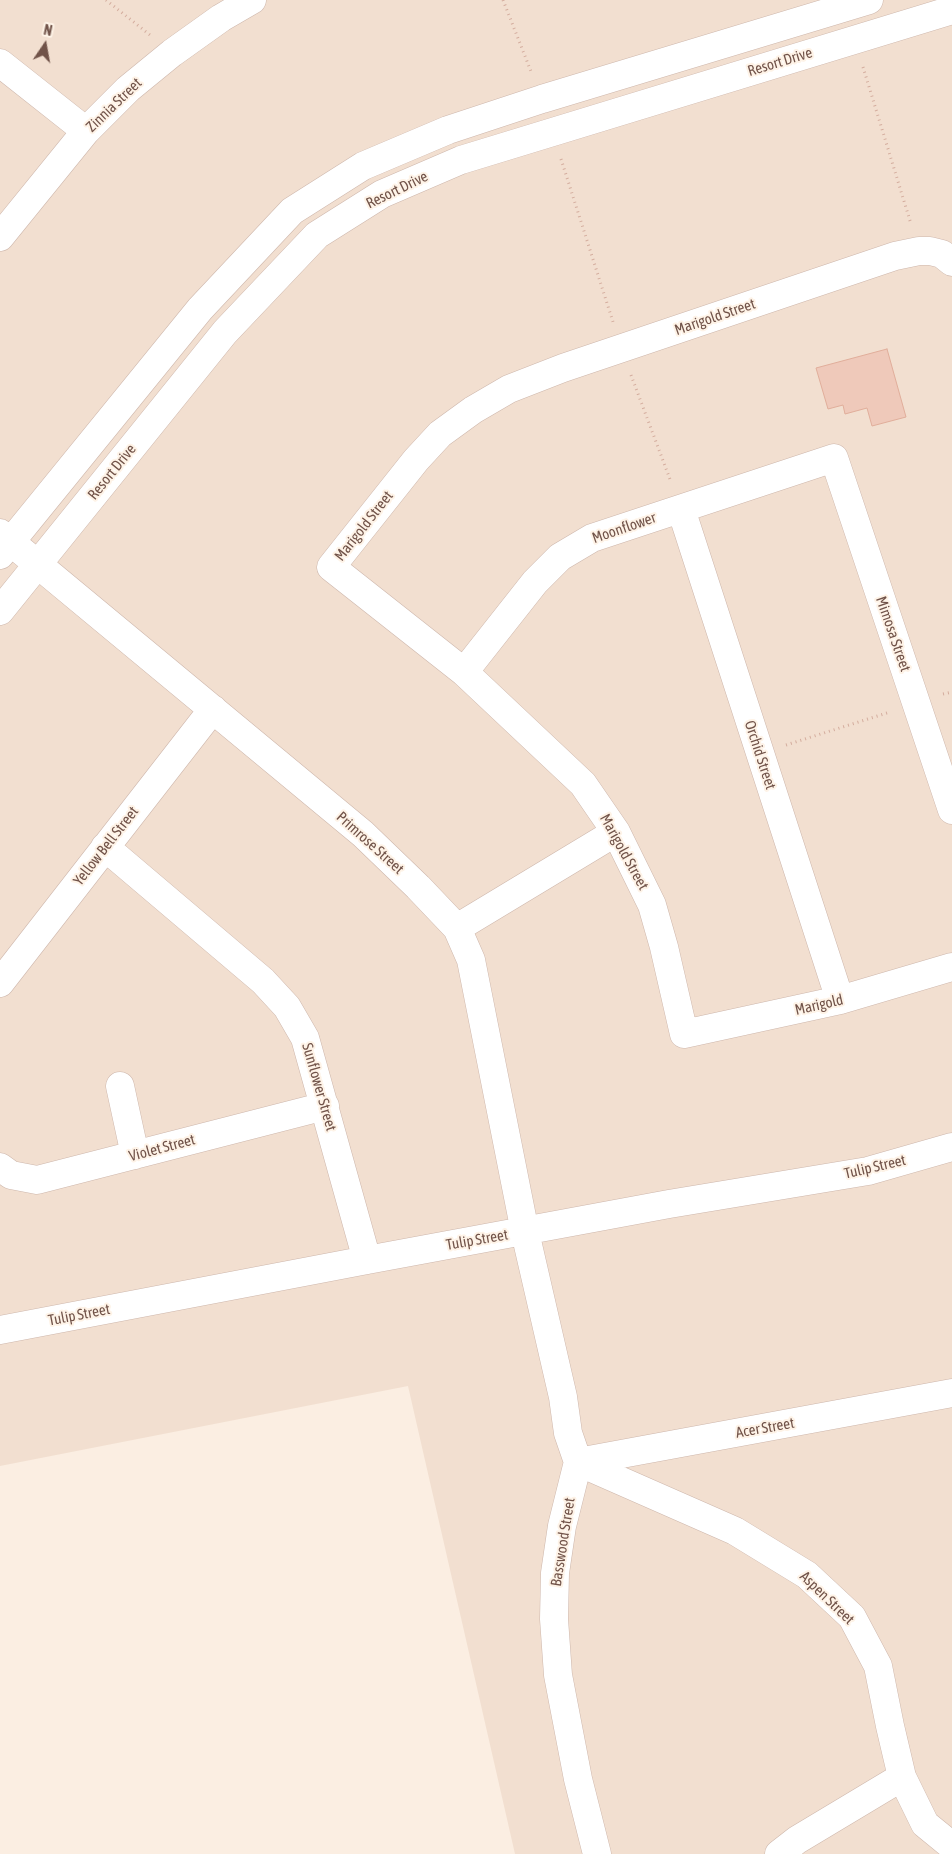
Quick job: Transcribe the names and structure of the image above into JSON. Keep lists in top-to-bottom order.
{
  "streets": {
    "street": [
      "Resort Drive",
      "Zinnia Street",
      "Marigold Street",
      "Moonflower",
      "Mimosa Street",
      "Orchid Street",
      "Primrose Street",
      "Yellow Bell Street",
      "Marigold",
      "Sunflower Street",
      "Violet Street",
      "Tulip Street",
      "Acer Street",
      "Basswood Street",
      "Aspen Street"
    ]
  },
  "crossings": [
    ["Resort Drive", "Primrose Street"],
    ["Marigold Street", "Moonflower"],
    ["Marigold Street", "Marigold"],
    ["Moonflower", "Mimosa Street"],
    ["Moonflower", "Orchid Street"],
    ["Orchid Street", "Marigold"],
    ["Primrose Street", "Yellow Bell Street"],
    ["Primrose Street", "Tulip Street"],
    ["Yellow Bell Street", "Sunflower Street"],
    ["Sunflower Street", "Violet Street"],
    ["Sunflower Street", "Tulip Street"],
    ["Acer Street", "Basswood Street"],
    ["Acer Street", "Aspen Street"],
    ["Basswood Street", "Aspen Street"]
  ],
  "north": "top"
}
